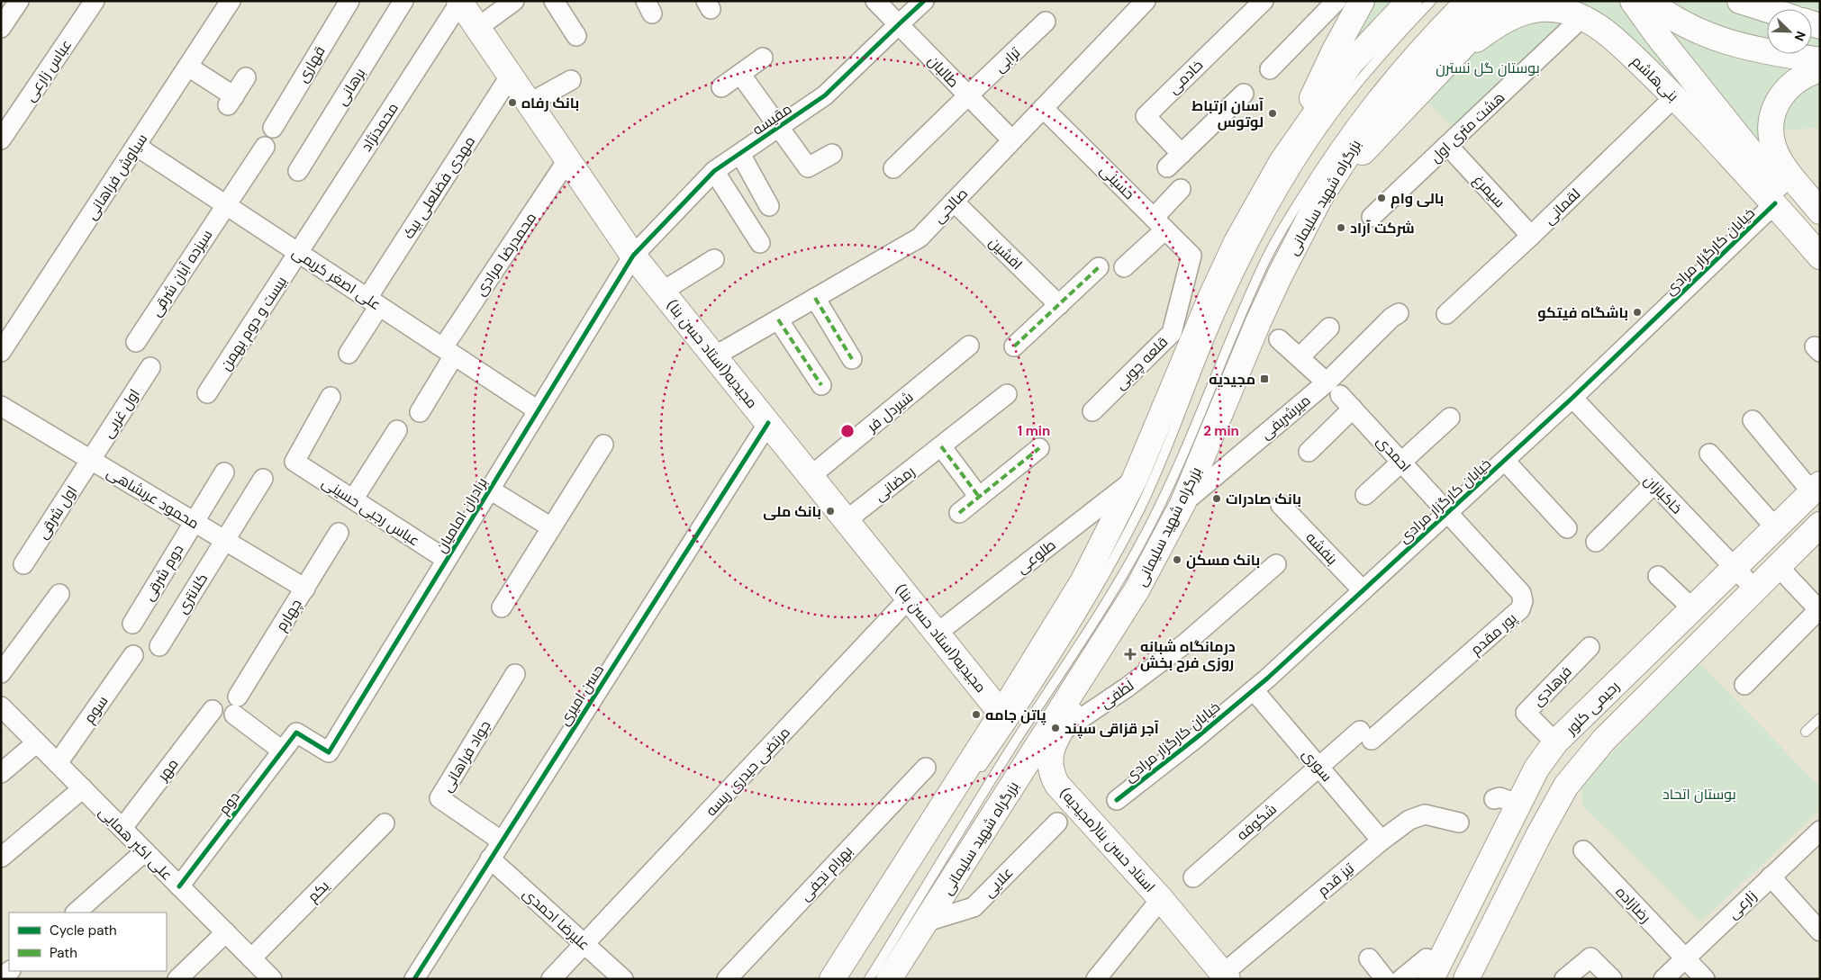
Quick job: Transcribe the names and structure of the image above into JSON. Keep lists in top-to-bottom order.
{
  "streets": {
    "main road": [
      "بنی‌هاشم",
      "بزرگراه شهید سلیمانی",
      "مجیدیه(استاد حسن بنا)",
      "رحیمی کلور",
      "استاد حسن بنا(مجیدیه)"
    ],
    "street": [
      "ترابی",
      "قهاری",
      "عباس زارعی",
      "طالبان",
      "خادمی",
      "برهانی",
      "مقیسه",
      "محمدنژاد",
      "هشت متری اول",
      "سیاوش فراهانی",
      "حسینی",
      "مهدی فضلعلی بیک",
      "سیمرغ",
      "صالحی",
      "لقمانی",
      "خیابان کارگزار مرادی",
      "افشین",
      "محمدرضا مرادی",
      "سیزده آبان شرقی",
      "علی اصغر کریمی",
      "بیست و دوم بهمن",
      "قلعه چوبی",
      "شیردل فر",
      "اول غربی",
      "میرشریفی",
      "احمدی",
      "رمضانی",
      "خاکبازان",
      "محمود عربشاهی",
      "عباس رجبی حسینی",
      "اول شرقی",
      "برادران امامیان",
      "بنفشه",
      "طلوعی",
      "دوم شرقی",
      "کلانتری",
      "چهارم",
      "پور مقدم",
      "فرهادی",
      "لطفی",
      "حسن امیری",
      "سوم",
      "جواد فراهانی",
      "سوری",
      "مهر",
      "مرتضی حیدری ریسه",
      "دوم",
      "شکوفه",
      "علی اکبر همایی",
      "بهرام نجفی",
      "تیز قدم",
      "علایی",
      "یکم",
      "رضازاده",
      "زارعی",
      "علیرضا احمدی"
    ]
  },
  "crossings": [
    ["ترابی", "طالبان"],
    ["طالبان", "مقیسه"],
    ["طالبان", "صالحی"],
    ["بنی‌هاشم", "هشت متری اول"],
    ["بنی‌هاشم", "لقمانی"],
    ["بنی‌هاشم", "خیابان کارگزار مرادی"],
    ["مقیسه", "مجیدیه(استاد حسن بنا)"],
    ["مقیسه", "برادران امامیان"],
    ["محمدنژاد", "علی اصغر کریمی"],
    ["محمدنژاد", "بیست و دوم بهمن"],
    ["محمدنژاد", "مجیدیه(استاد حسن بنا)"],
    ["هشت متری اول", "سیمرغ"],
    ["سیاوش فراهانی", "علی اصغر کریمی"],
    ["حسینی", "صالحی"],
    ["حسینی", "قلعه چوبی"],
    ["مهدی فضلعلی بیک", "علی اصغر کریمی"],
    ["مهدی فضلعلی بیک", "مجیدیه(استاد حسن بنا)"],
    ["سیمرغ", "لقمانی"],
    ["بزرگراه شهید سلیمانی", "میرشریفی"],
    ["بزرگراه شهید سلیمانی", "استاد حسن بنا(مجیدیه)"],
    ["بزرگراه شهید سلیمانی", "علایی"],
    ["صالحی", "افشین"],
    ["صالحی", "مجیدیه(استاد حسن بنا)"],
    ["خیابان کارگزار مرادی", "احمدی"],
    ["خیابان کارگزار مرادی", "خاکبازان"],
    ["خیابان کارگزار مرادی", "بنفشه"],
    ["خیابان کارگزار مرادی", "پور مقدم"],
    ["خیابان کارگزار مرادی", "سوری"],
    ["محمدرضا مرادی", "علی اصغر کریمی"],
    ["محمدرضا مرادی", "مجیدیه(استاد حسن بنا)"],
    ["سیزده آبان شرقی", "علی اصغر کریمی"],
    ["علی اصغر کریمی", "بیست و دوم بهمن"],
    ["علی اصغر کریمی", "برادران امامیان"],
    ["مجیدیه(استاد حسن بنا)", "شیردل فر"],
    ["مجیدیه(استاد حسن بنا)", "رمضانی"],
    ["مجیدیه(استاد حسن بنا)", "برادران امامیان"],
    ["مجیدیه(استاد حسن بنا)", "طلوعی"],
    ["مجیدیه(استاد حسن بنا)", "حسن امیری"],
    ["مجیدیه(استاد حسن بنا)", "مرتضی حیدری ریسه"],
    ["اول غربی", "محمود عربشاهی"],
    ["اول غربی", "اول شرقی"],
    ["میرشریفی", "احمدی"],
    ["احمدی", "پور مقدم"],
    ["خاکبازان", "رحیمی کلور"],
    ["محمود عربشاهی", "اول شرقی"],
    ["محمود عربشاهی", "دوم شرقی"],
    ["محمود عربشاهی", "کلانتری"],
    ["محمود عربشاهی", "چهارم"],
    ["عباس رجبی حسینی", "برادران امامیان"],
    ["برادران امامیان", "دوم"],
    ["پور مقدم", "سوری"],
    ["پور مقدم", "شکوفه"],
    ["فرهادی", "رحیمی کلور"],
    ["لطفی", "استاد حسن بنا(مجیدیه)"],
    ["حسن امیری", "جواد فراهانی"],
    ["حسن امیری", "علیرضا احمدی"],
    ["سوم", "علی اکبر همایی"],
    ["سوری", "شکوفه"],
    ["سوری", "تیز قدم"],
    ["مهر", "علی اکبر همایی"],
    ["مرتضی حیدری ریسه", "علیرضا احمدی"],
    ["دوم", "علی اکبر همایی"],
    ["استاد حسن بنا(مجیدیه)", "تیز قدم"],
    ["علی اکبر همایی", "یکم"],
    ["رضازاده", "زارعی"]
  ],
  "parks": ["بوستان گل نسترن", "بوستان اتحاد"],
  "places": {
    "other": [
      "بانک رفاه",
      "آسان ارتباط لوتوس",
      "بالی وام",
      "شرکت آراد",
      "باشگاه فیتکو",
      "بانک صادرات",
      "بانک ملی",
      "بانک مسکن",
      "پاتن جامه",
      "آجر قزاقی سپند"
    ],
    "transit": ["مجیدیه"],
    "health": ["درمانگاه شبانه روزی فرح بخش"]
  },
  "legend": ["Cycle path", "Path"],
  "north": "bottom right",
  "rings": ["1 min", "2 min"]
}
